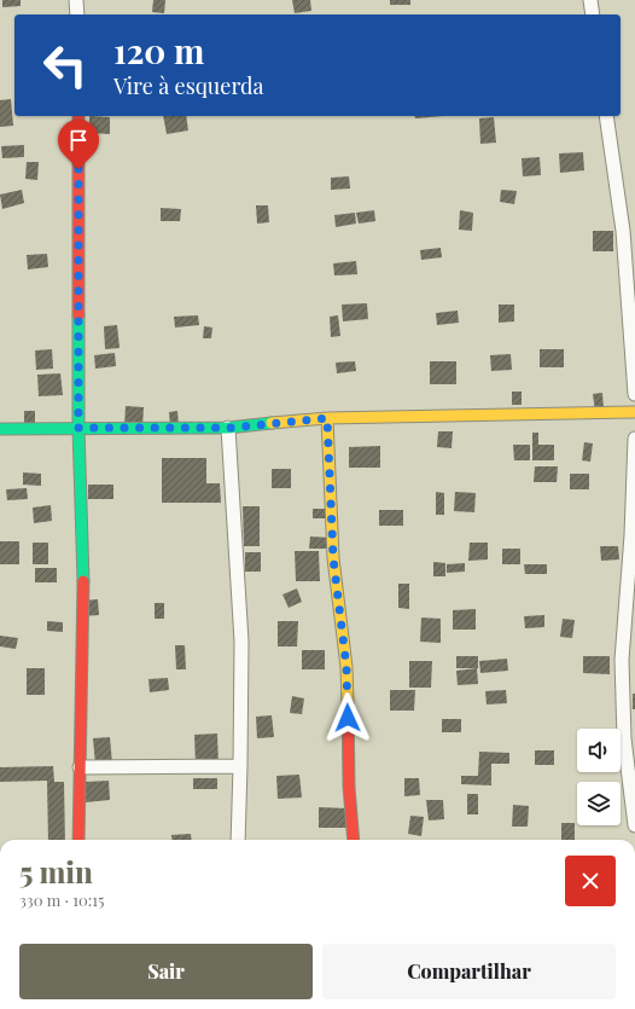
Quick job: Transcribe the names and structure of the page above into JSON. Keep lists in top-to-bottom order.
{
  "page": {
    "turn": ["120 m", "Vire à esquerda"],
    "heading": ["5 min", "330 m · 10:15"],
    "buttons": ["Sair", "Compartilhar"]
  }
}
